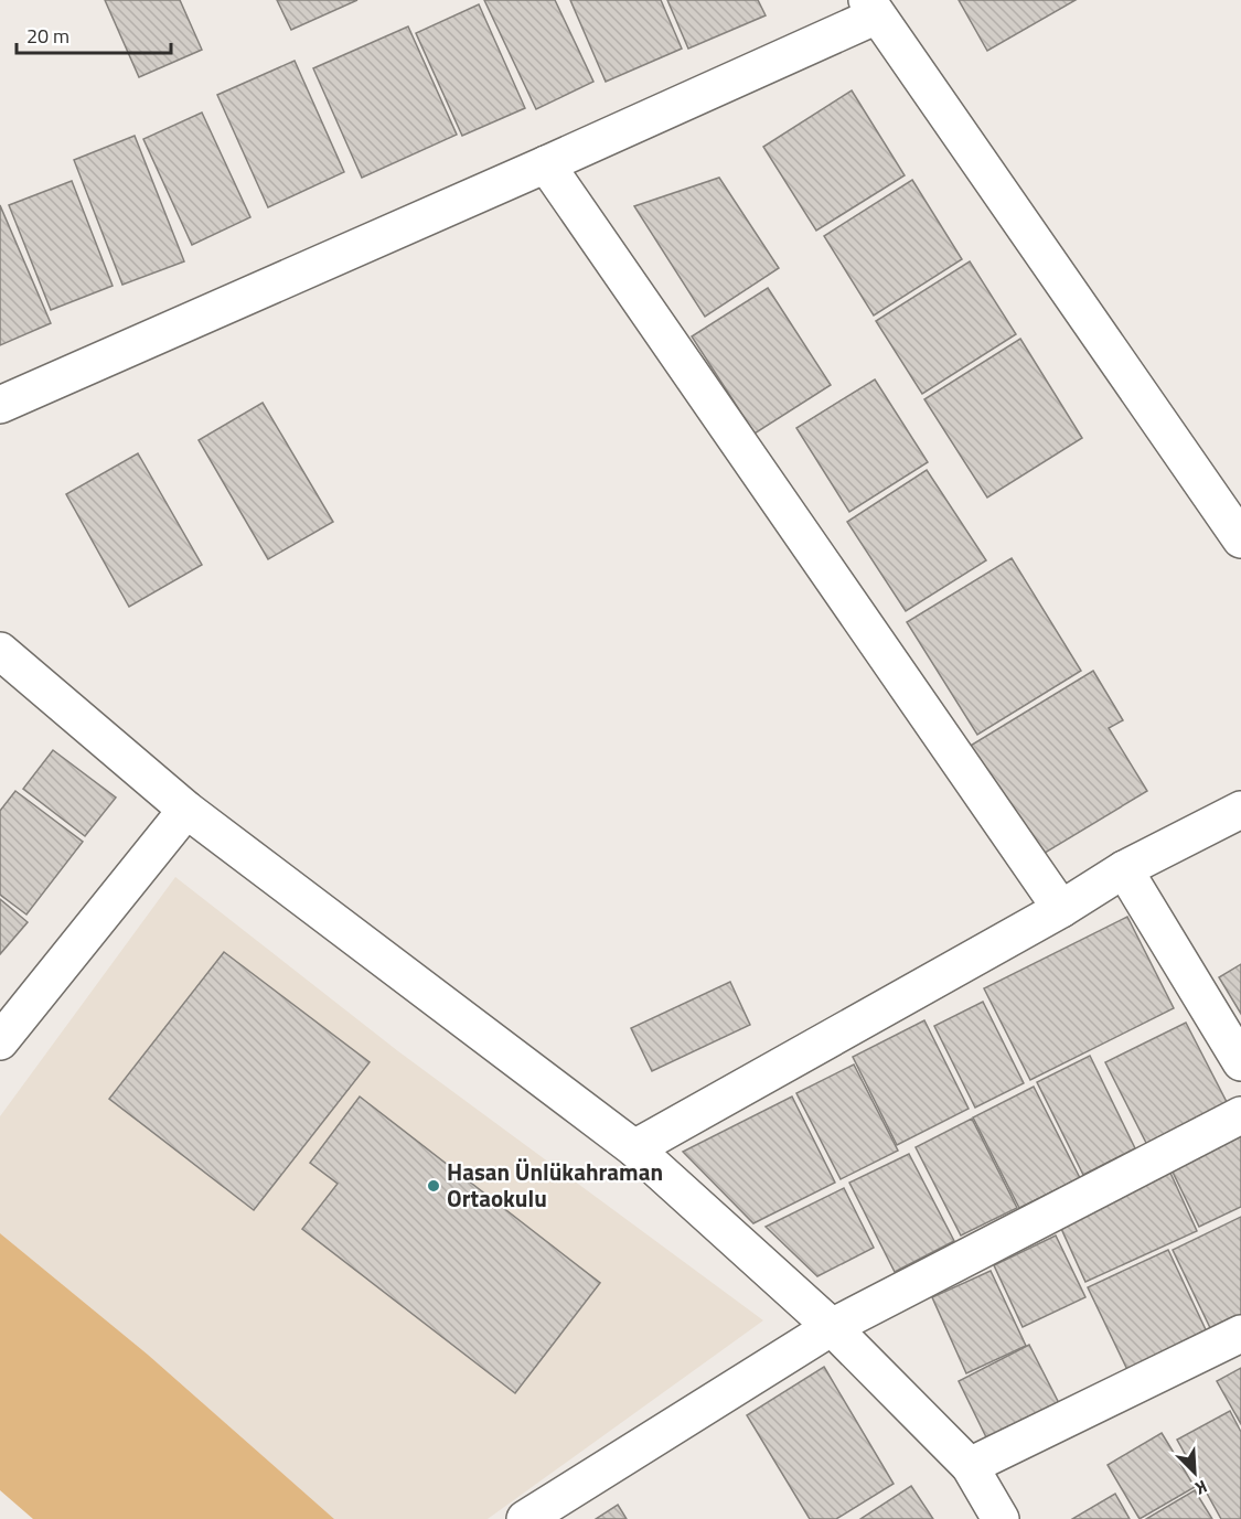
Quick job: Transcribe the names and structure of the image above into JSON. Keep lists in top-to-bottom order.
{
  "places": ["Hasan Ünlükahraman Ortaokulu"],
  "scale_bar": "20 m",
  "north": "bottom right"
}
